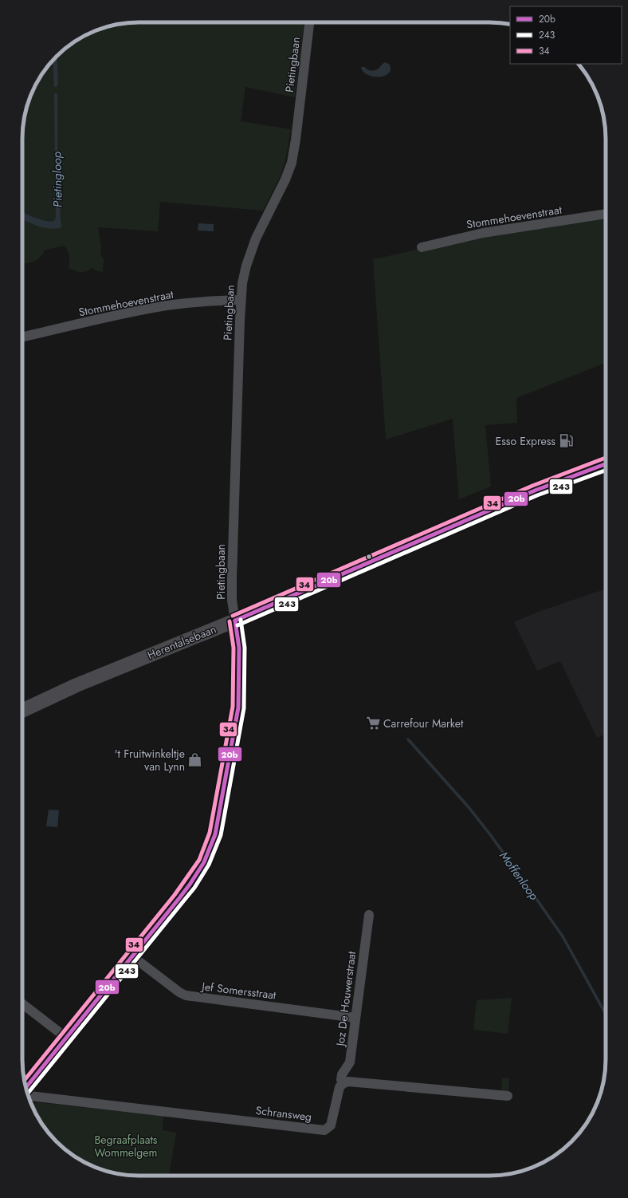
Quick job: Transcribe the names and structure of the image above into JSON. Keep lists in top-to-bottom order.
{
  "streets": {
    "main road": ["Herentalsebaan"],
    "street": [
      "Pietingbaan",
      "Stommehoevenstraat",
      "Jef Somersstraat",
      "Joz De Houwerstraat",
      "Schransweg"
    ]
  },
  "crossings": [
    ["Pietingbaan", "Stommehoevenstraat"],
    ["Pietingbaan", "Herentalsebaan"],
    ["Jef Somersstraat", "Joz De Houwerstraat"],
    ["Joz De Houwerstraat", "Schransweg"]
  ],
  "water": ["Pietingloop", "Moffenloop"],
  "parks": ["Begraafplaats Wommelgem"],
  "places": {
    "fuel station": ["Esso Express"],
    "supermarket": ["Carrefour Market"],
    "shop": ["'t Fruitwinkeltje van Lynn"]
  },
  "lines": ["transit line 34", "transit line 20b", "transit line 243"],
  "legend": ["20b", "243", "34"]
}
